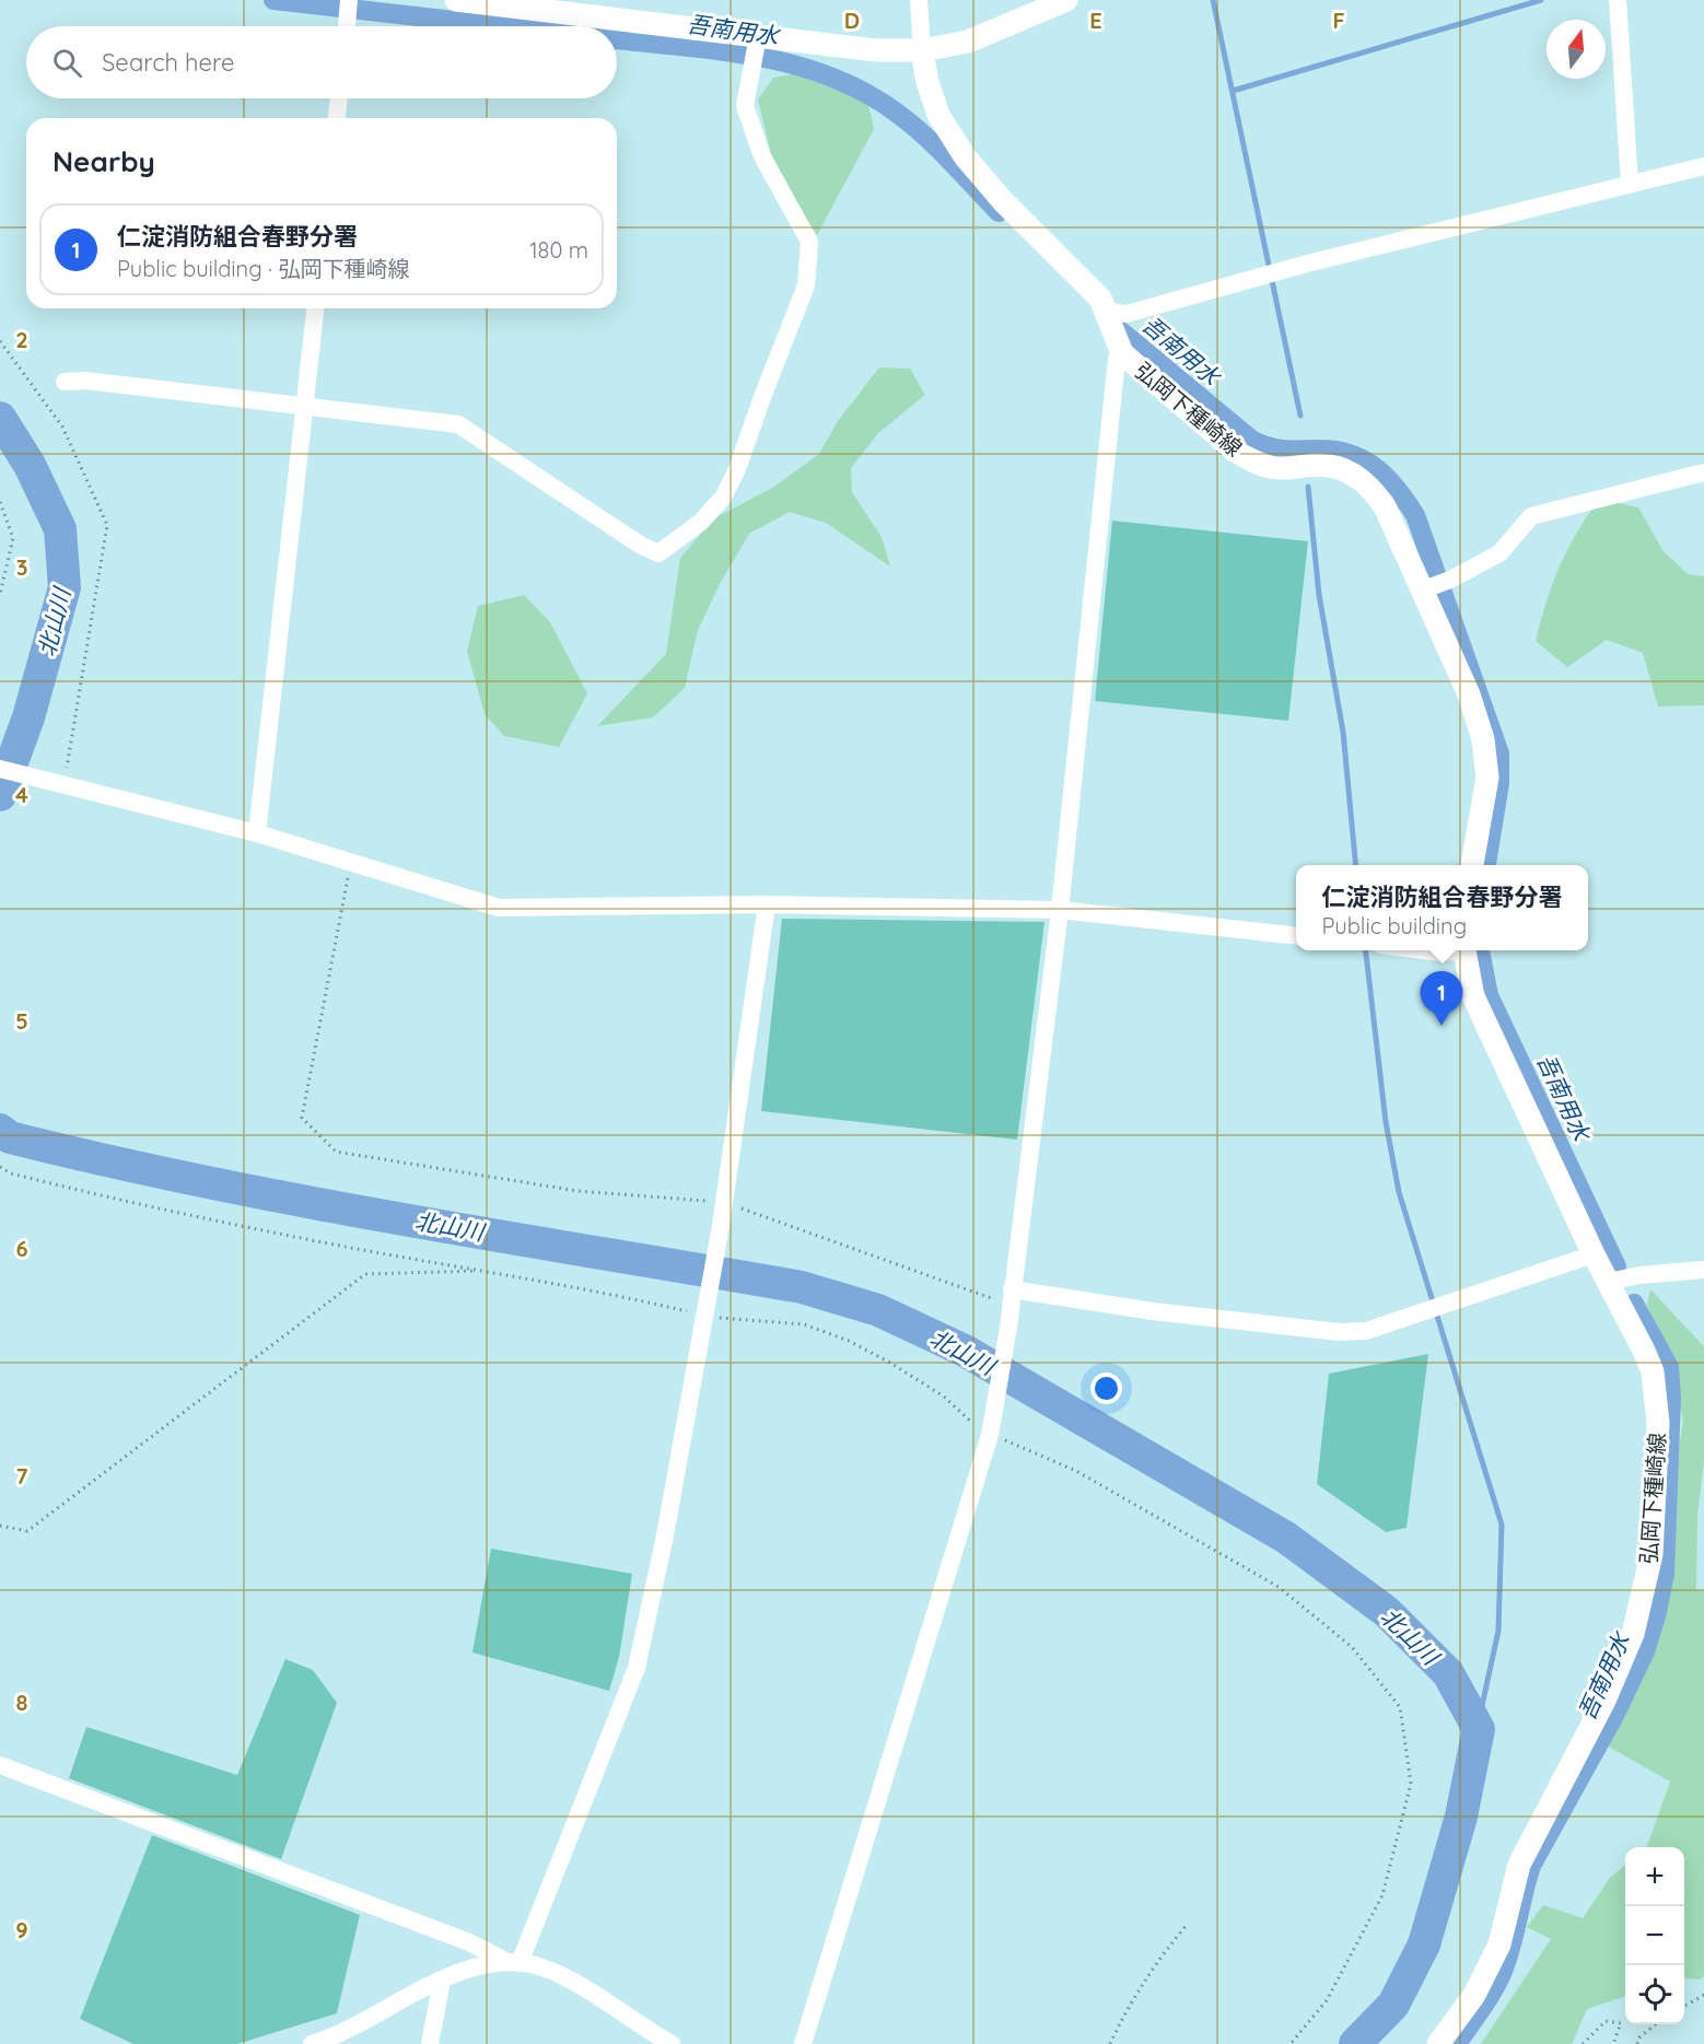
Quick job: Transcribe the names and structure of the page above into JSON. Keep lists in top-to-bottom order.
{
  "streets": {
    "main road": ["弘岡下種崎線"]
  },
  "water": ["吾南用水", "北山川"],
  "north": "top",
  "page": {
    "search": "Search here",
    "heading": "Nearby",
    "list": [
      {
        "mark": "1",
        "name": "仁淀消防組合春野分署",
        "note": "Public building · 弘岡下種崎線",
        "value": "180 m"
      }
    ],
    "popup": ["仁淀消防組合春野分署", "Public building"],
    "pins": "1",
    "map_buttons": ["+", "−"]
  },
  "grid": {
    "columns": ["D", "E", "F"],
    "rows": [
      "2",
      "3",
      "4",
      "5",
      "6",
      "7",
      "8",
      "9"
    ]
  }
}
